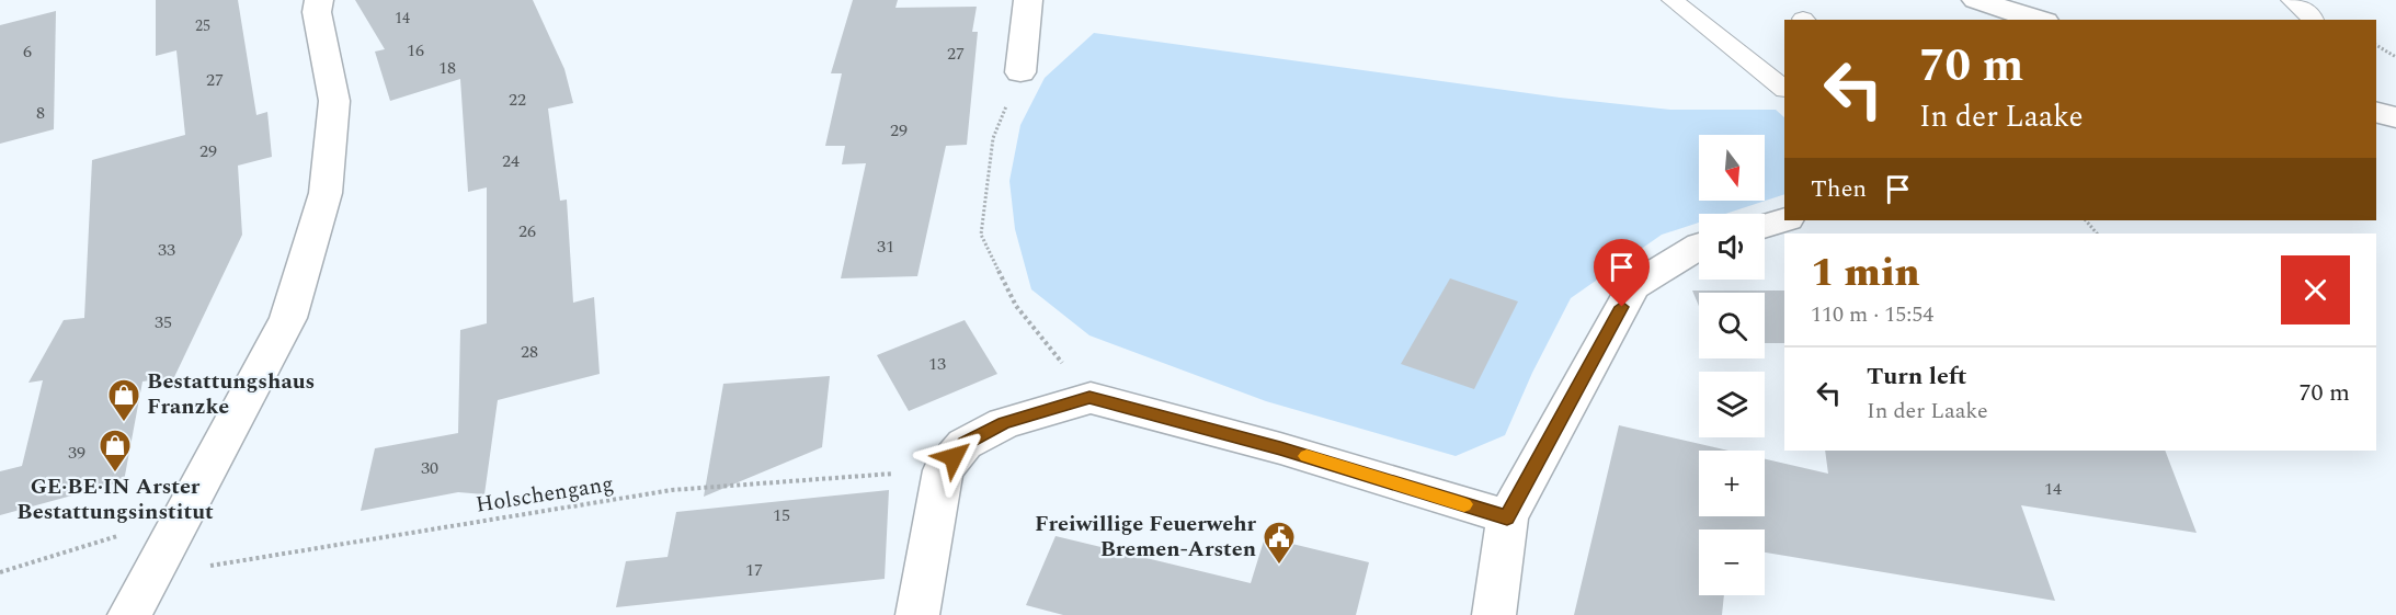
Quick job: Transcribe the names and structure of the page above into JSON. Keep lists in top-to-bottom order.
{
  "streets": {
    "path": ["Holschengang"]
  },
  "places": {
    "shop": ["Bestattungshaus Franzke", "GE·BE·IN Arster Bestattungsinstitut"],
    "public building": ["Freiwillige Feuerwehr Bremen-Arsten"]
  },
  "house_numbers": [
    "14",
    "25",
    "16",
    "6",
    "27",
    "18",
    "27",
    "22",
    "8",
    "29",
    "29",
    "24",
    "26",
    "31",
    "33",
    "35",
    "28",
    "13",
    "39",
    "30",
    "14",
    "15",
    "17"
  ],
  "north": "bottom",
  "page": {
    "turn": ["70 m", "In der Laake"],
    "map_buttons": ["+", "−"],
    "then": "Then",
    "heading": ["1 min", "110 m · 15:54"],
    "list": [
      {
        "name": "Turn left",
        "note": "In der Laake",
        "value": "70 m"
      }
    ]
  }
}
